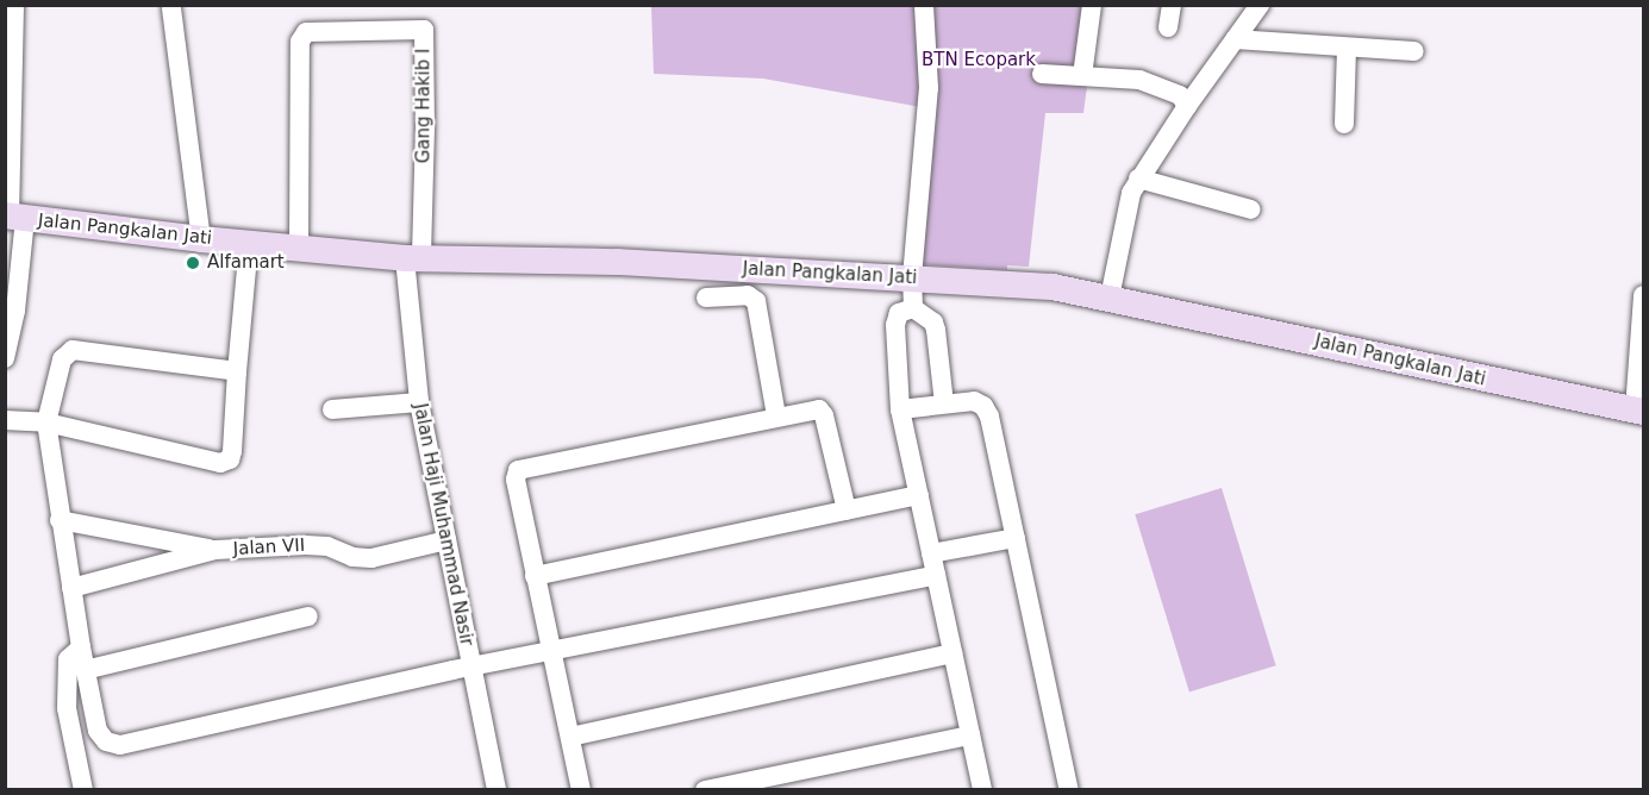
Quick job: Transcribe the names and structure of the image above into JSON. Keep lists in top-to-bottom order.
{
  "streets": {
    "main road": ["Jalan Pangkalan Jati"],
    "street": ["Gang Hakib I", "Jalan Haji Muhammad Nasir", "Jalan VII"]
  },
  "crossings": [
    ["Gang Hakib I", "Jalan Pangkalan Jati"],
    ["Gang Hakib I", "Jalan Haji Muhammad Nasir"],
    ["Jalan Pangkalan Jati", "Jalan Haji Muhammad Nasir"],
    ["Jalan Haji Muhammad Nasir", "Jalan VII"]
  ],
  "parks": ["BTN Ecopark"],
  "places": ["Alfamart"]
}
